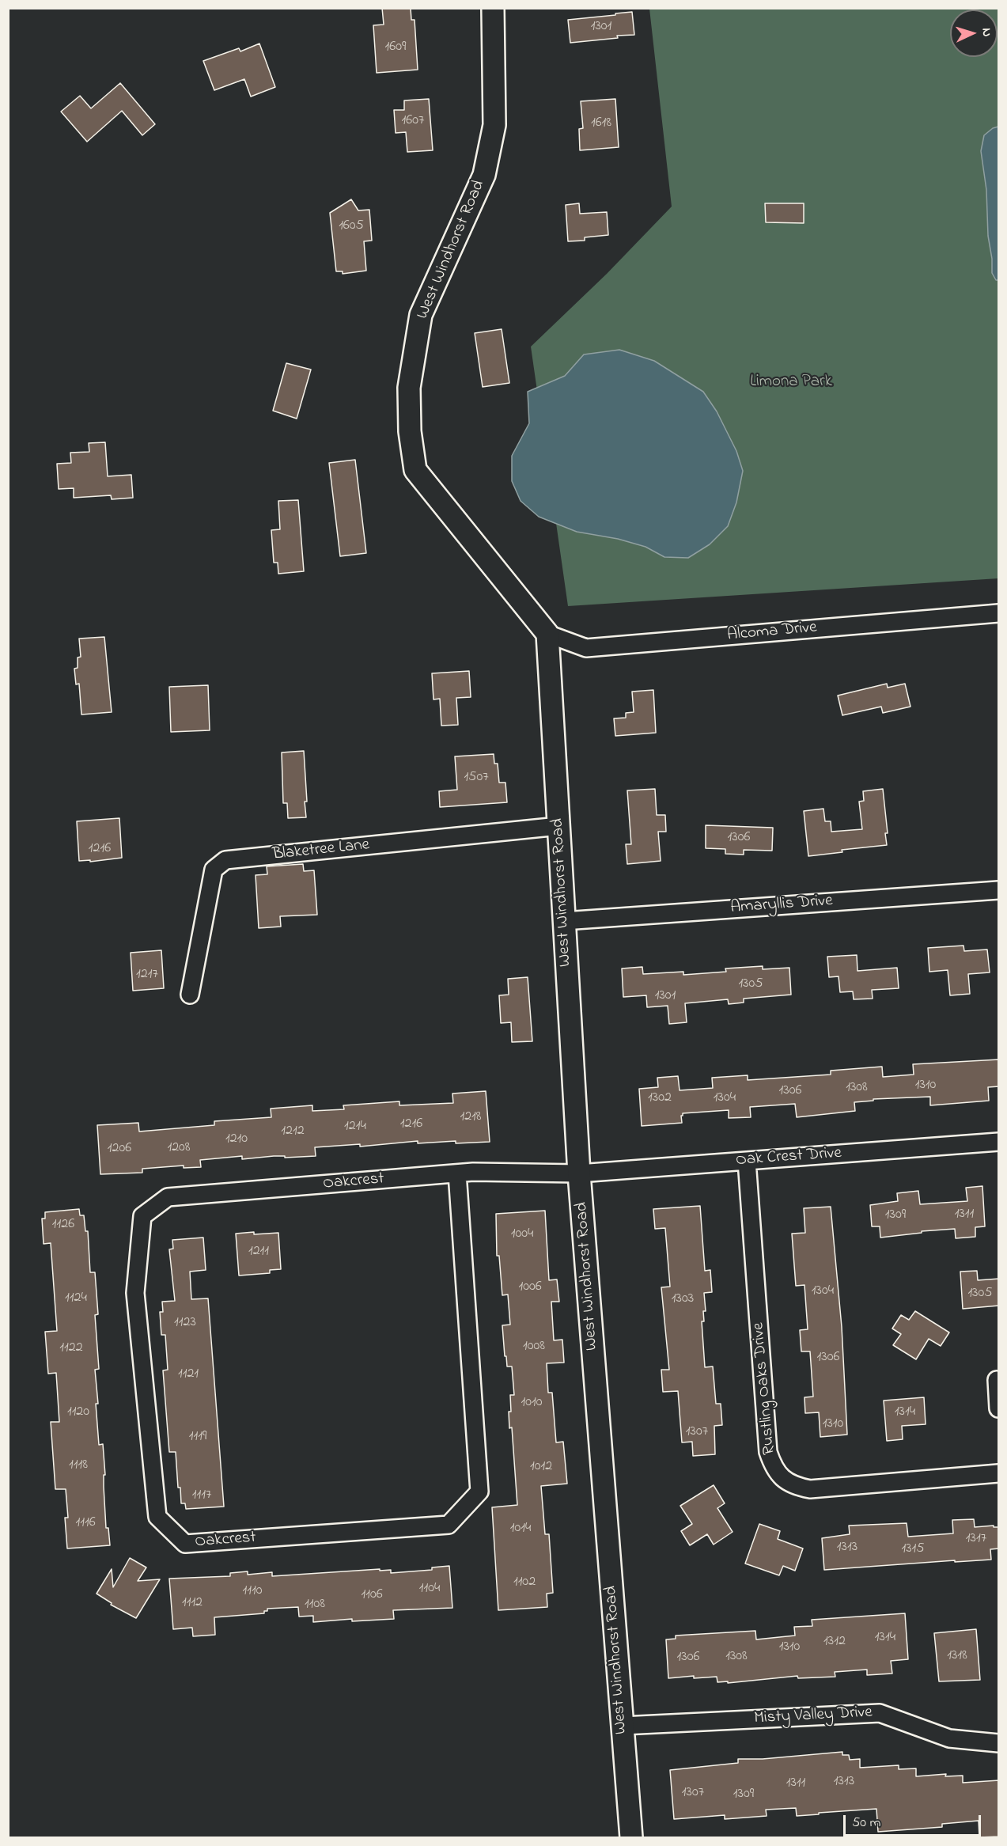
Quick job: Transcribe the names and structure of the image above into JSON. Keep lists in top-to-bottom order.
{
  "streets": {
    "street": [
      "West Windhorst Road",
      "Alcoma Drive",
      "Blaketree Lane",
      "Amaryllis Drive",
      "Oak Crest Drive",
      "Oakcrest",
      "Rustling Oaks Drive",
      "Misty Valley Drive"
    ]
  },
  "crossings": [
    ["West Windhorst Road", "Alcoma Drive"],
    ["West Windhorst Road", "Blaketree Lane"],
    ["West Windhorst Road", "Amaryllis Drive"],
    ["West Windhorst Road", "Oak Crest Drive"],
    ["West Windhorst Road", "Oakcrest"],
    ["West Windhorst Road", "Misty Valley Drive"],
    ["Oak Crest Drive", "Oakcrest"],
    ["Oak Crest Drive", "Rustling Oaks Drive"]
  ],
  "parks": ["Limona Park"],
  "house_numbers": [
    "1301",
    "1609",
    "1607",
    "1618",
    "1605",
    "1507",
    "1306",
    "1216",
    "1217",
    "1305",
    "1301",
    "1310",
    "1308",
    "1306",
    "1302",
    "1304",
    "1218",
    "1216",
    "1214",
    "1212",
    "1210",
    "1208",
    "1206",
    "1311",
    "1309",
    "1126",
    "1004",
    "1211",
    "1006",
    "1304",
    "1305",
    "1124",
    "1303",
    "1123",
    "1008",
    "1122",
    "1306",
    "1121",
    "1010",
    "1120",
    "1314",
    "1310",
    "1307",
    "1119",
    "1118",
    "1012",
    "1117",
    "1116",
    "1014",
    "1317",
    "1313",
    "1315",
    "1102",
    "1104",
    "1110",
    "1106",
    "1112",
    "1108",
    "1314",
    "1312",
    "1310",
    "1318",
    "1308",
    "1306",
    "1313",
    "1311",
    "1307",
    "1309"
  ],
  "scale_bar": "50 m",
  "north": "right"
}
